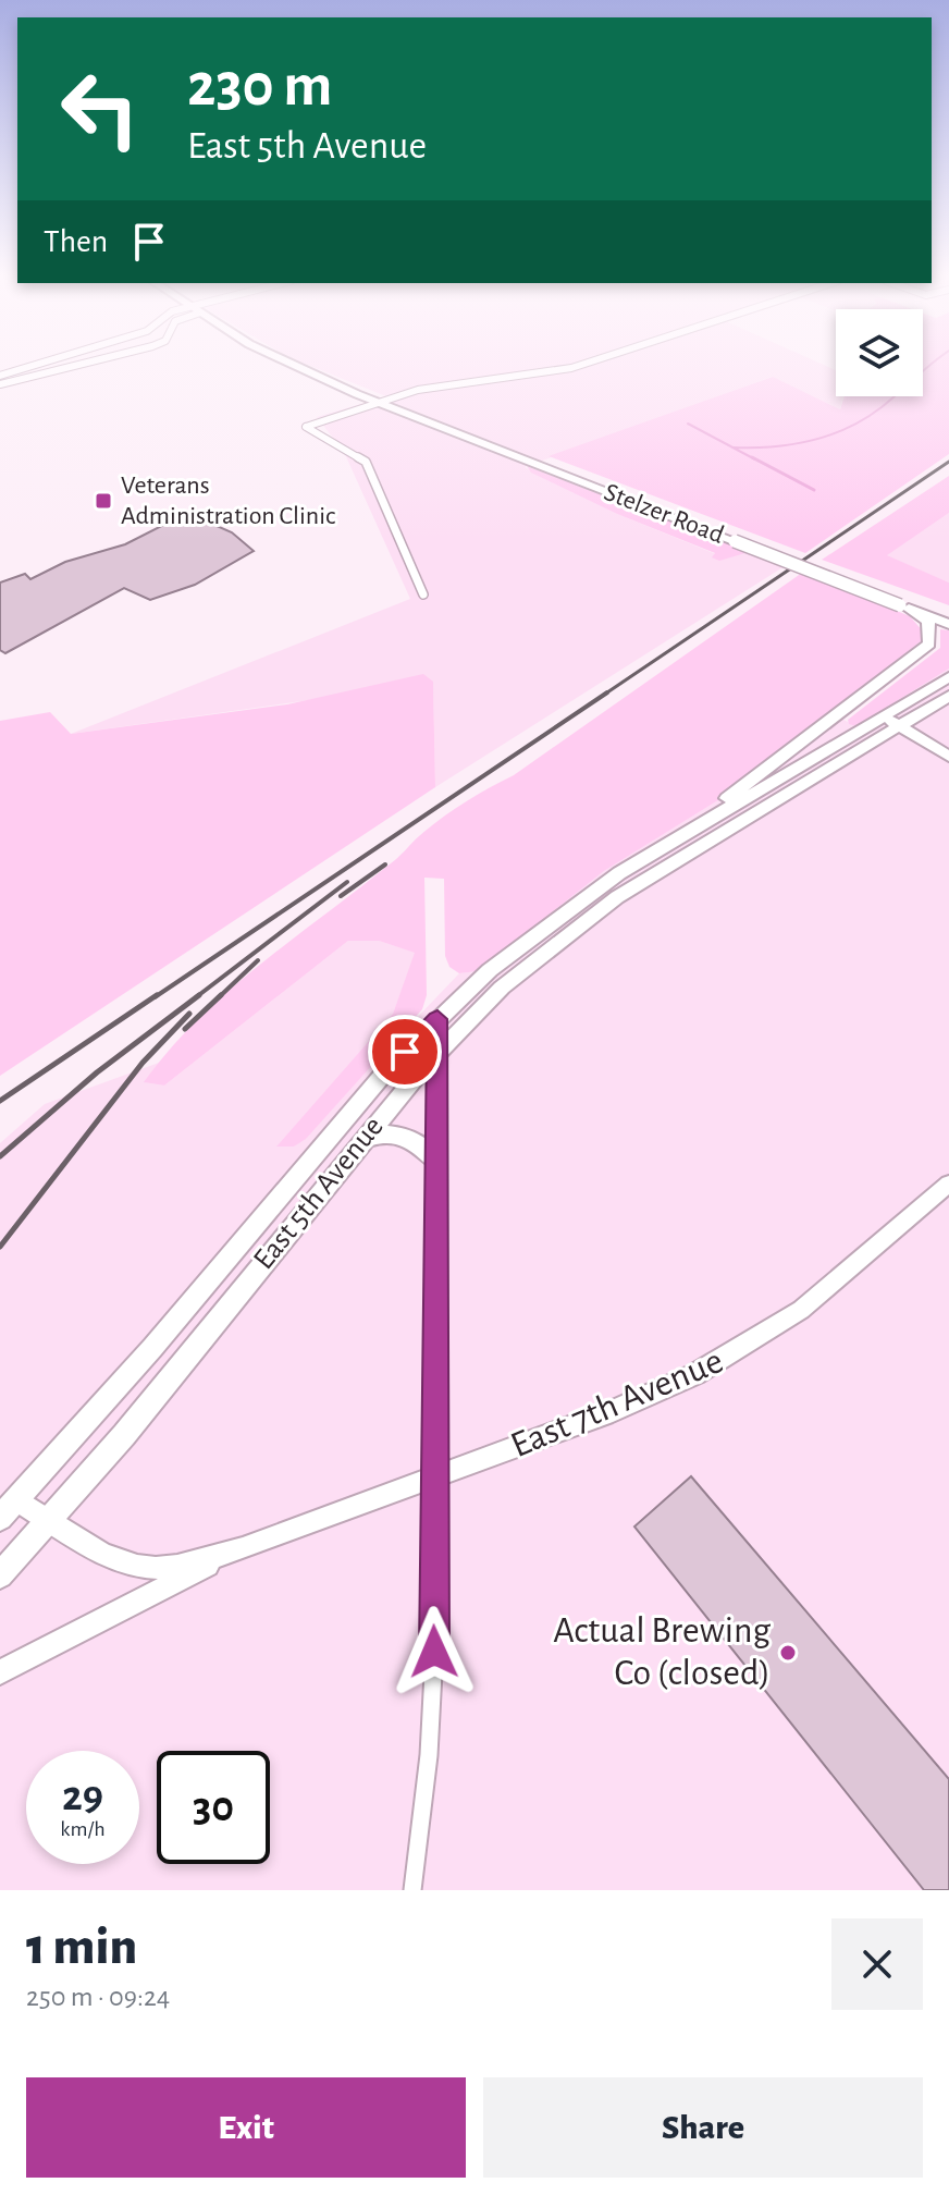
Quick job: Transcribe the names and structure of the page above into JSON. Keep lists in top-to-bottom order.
{
  "streets": {
    "main road": ["Stelzer Road", "East 5th Avenue"],
    "street": ["East 7th Avenue"]
  },
  "crossings": [
    ["East 5th Avenue", "East 7th Avenue"]
  ],
  "places": {
    "transit": ["Veterans Administration Clinic"],
    "other": ["Actual Brewing Co (closed)"]
  },
  "page": {
    "turn": ["230 m", "East 5th Avenue"],
    "then": "Then",
    "speed": "29 km/h",
    "limit": "30",
    "heading": ["1 min", "250 m · 09:24"],
    "buttons": ["Exit", "Share"]
  }
}
